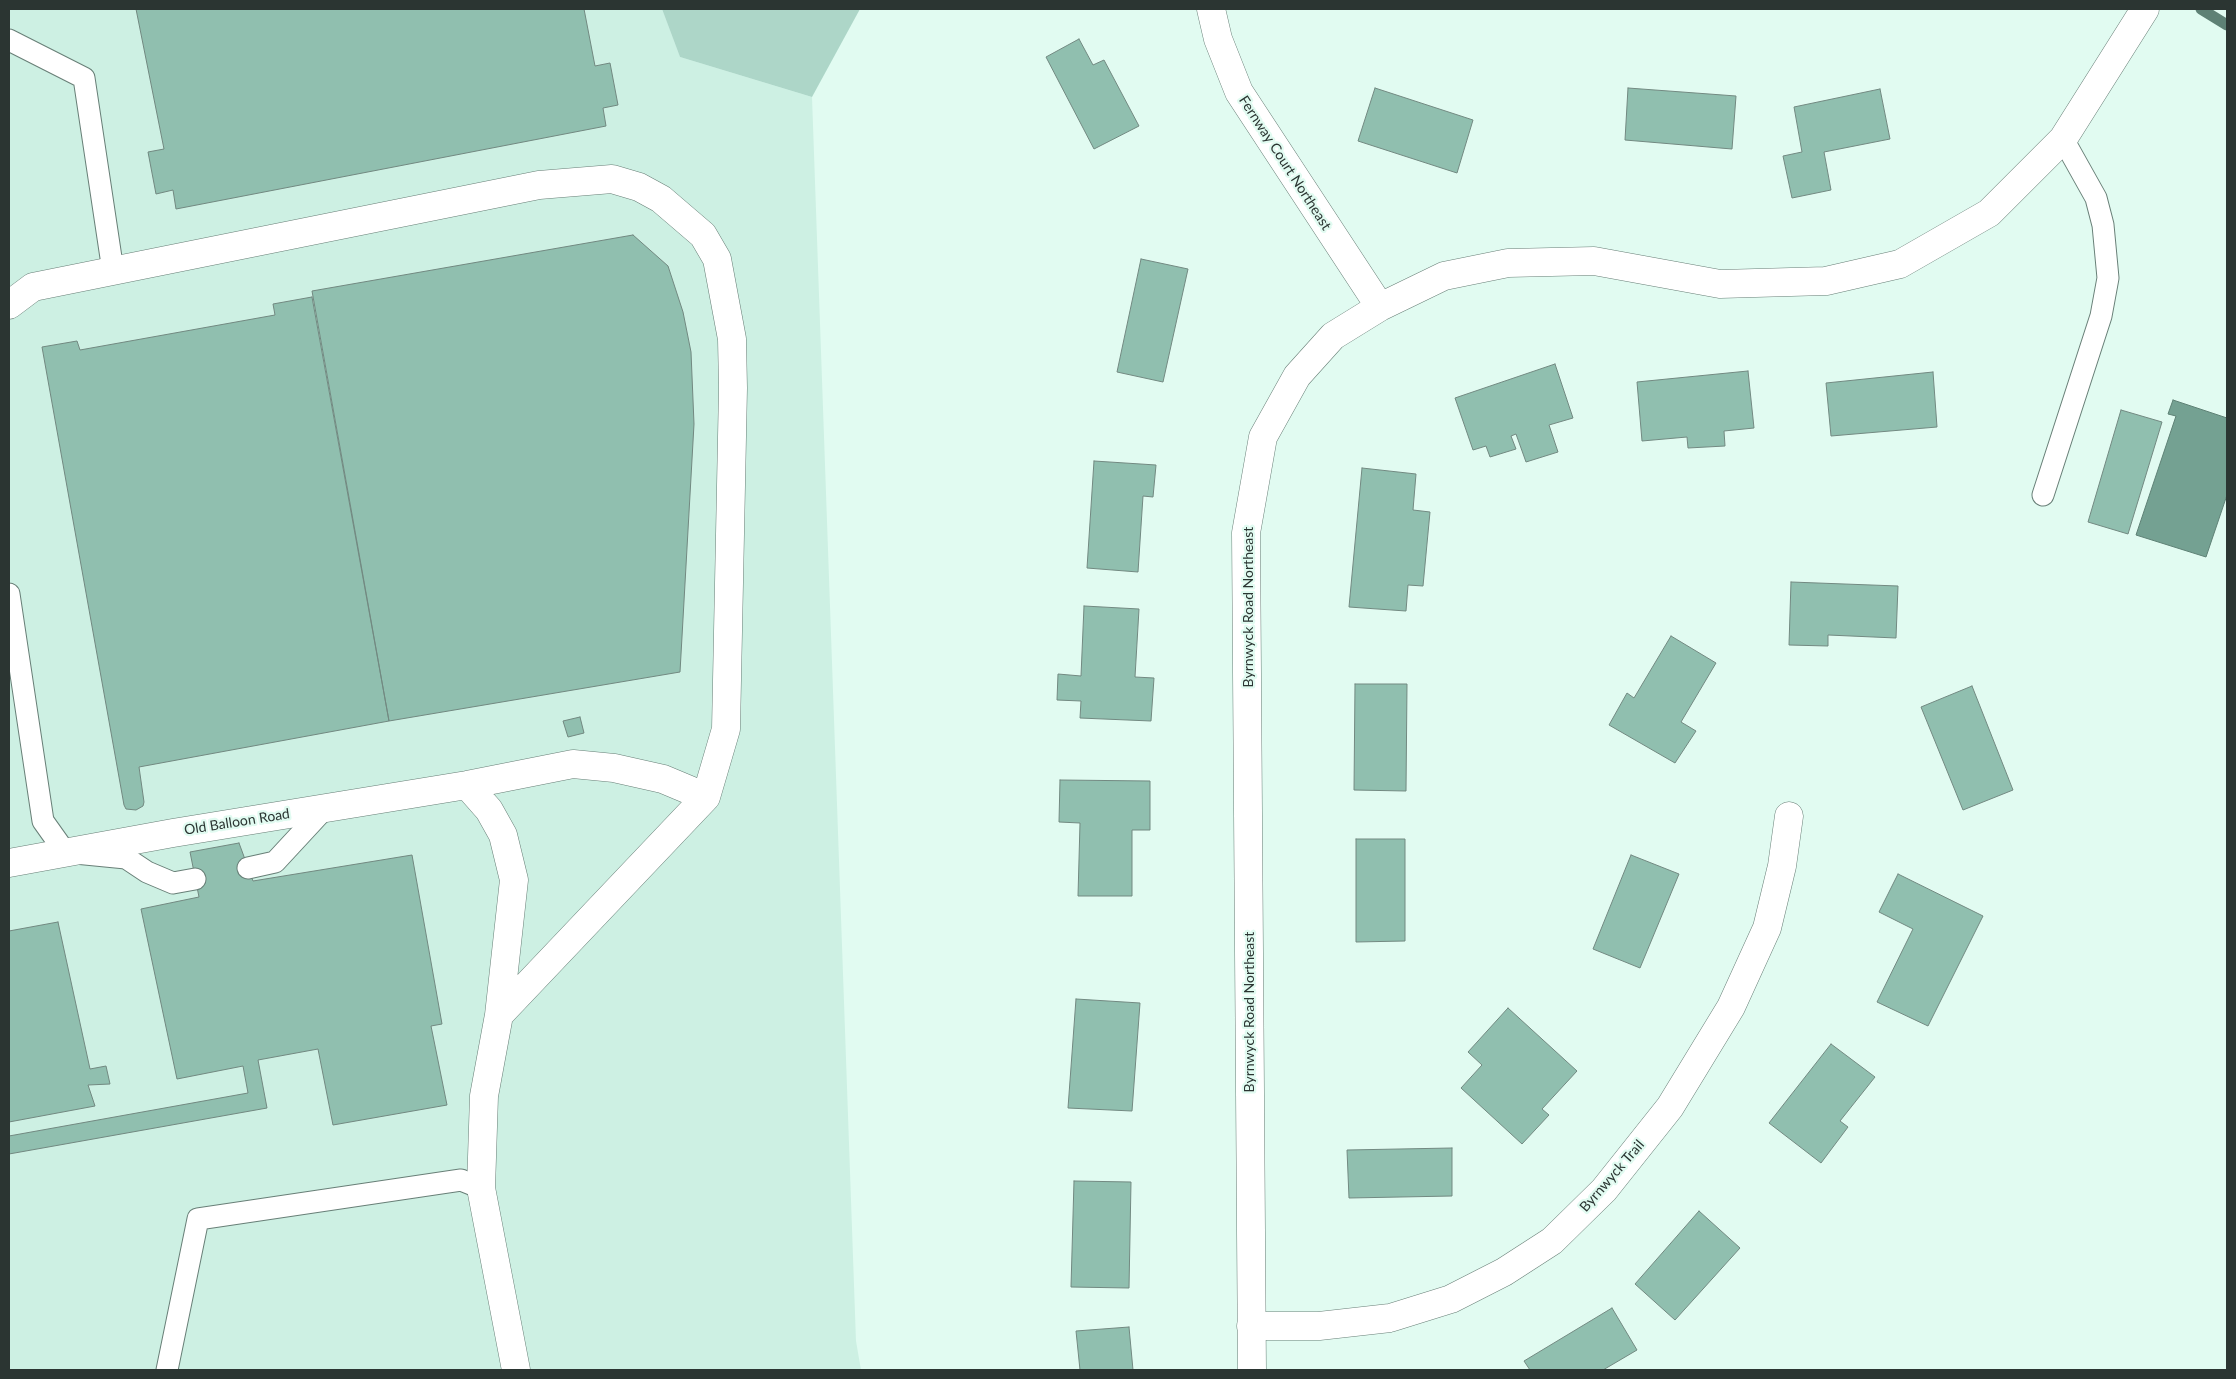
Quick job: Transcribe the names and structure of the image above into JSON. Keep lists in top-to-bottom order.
{
  "streets": {
    "street": [
      "Fernway Court Northeast",
      "Byrnwyck Road Northeast",
      "Old Balloon Road",
      "Byrnwyck Trail"
    ]
  },
  "crossings": [
    ["Fernway Court Northeast", "Byrnwyck Road Northeast"],
    ["Byrnwyck Road Northeast", "Byrnwyck Trail"]
  ]
}
